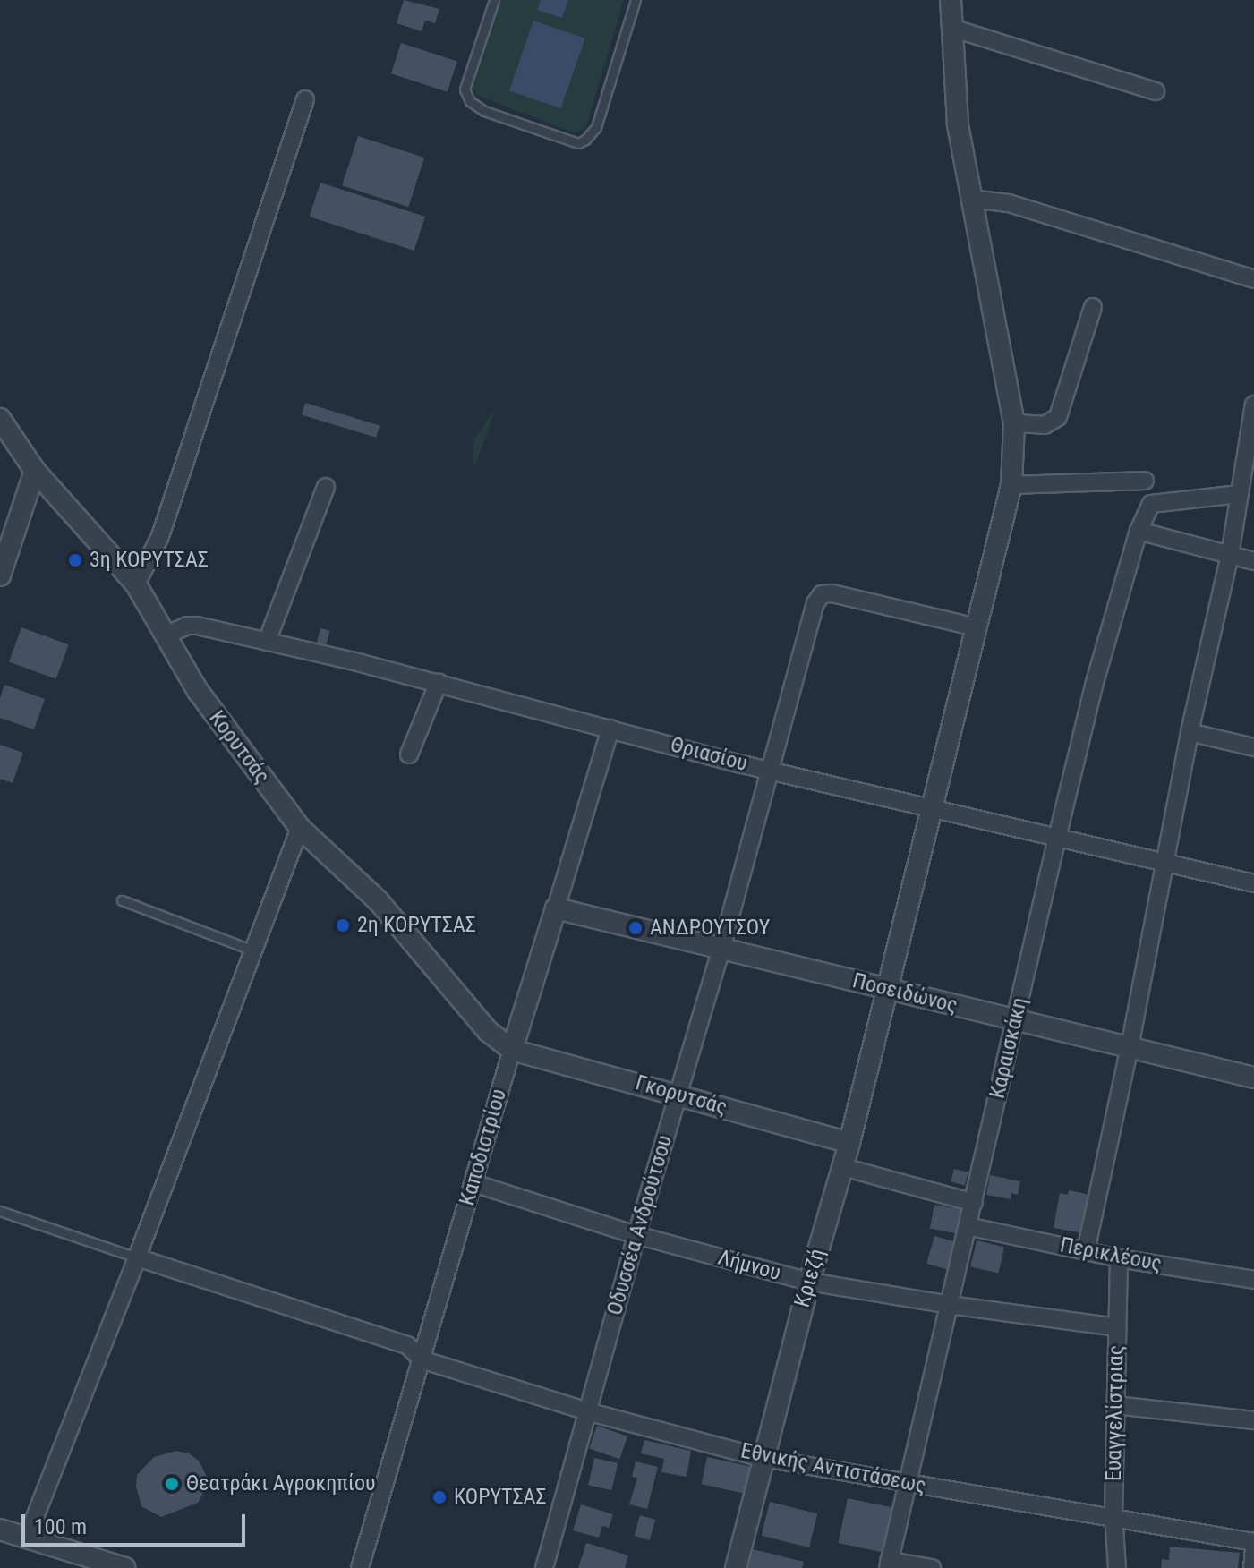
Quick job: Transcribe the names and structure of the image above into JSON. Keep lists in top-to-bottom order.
{
  "streets": {
    "street": [
      "Κορυτσάς",
      "Θριασίου",
      "Ποσειδώνος",
      "Καραισκάκη",
      "Γκορυτσάς",
      "Καποδιστρίου",
      "Οδυσσέα Ανδρούτσου",
      "Περικλέους",
      "Λήμνου",
      "Κριεζή",
      "Ευαγγελίστριας",
      "Εθνικής Αντιστάσεως"
    ]
  },
  "crossings": [
    ["Κορυτσάς", "Θριασίου"],
    ["Κορυτσάς", "Γκορυτσάς"],
    ["Κορυτσάς", "Καποδιστρίου"],
    ["Θριασίου", "Καραισκάκη"],
    ["Θριασίου", "Καποδιστρίου"],
    ["Θριασίου", "Οδυσσέα Ανδρούτσου"],
    ["Θριασίου", "Κριεζή"],
    ["Ποσειδώνος", "Καραισκάκη"],
    ["Ποσειδώνος", "Καποδιστρίου"],
    ["Ποσειδώνος", "Οδυσσέα Ανδρούτσου"],
    ["Ποσειδώνος", "Κριεζή"],
    ["Καραισκάκη", "Περικλέους"],
    ["Καραισκάκη", "Λήμνου"],
    ["Καραισκάκη", "Εθνικής Αντιστάσεως"],
    ["Γκορυτσάς", "Καποδιστρίου"],
    ["Γκορυτσάς", "Οδυσσέα Ανδρούτσου"],
    ["Γκορυτσάς", "Κριεζή"],
    ["Καποδιστρίου", "Λήμνου"],
    ["Καποδιστρίου", "Εθνικής Αντιστάσεως"],
    ["Οδυσσέα Ανδρούτσου", "Λήμνου"],
    ["Οδυσσέα Ανδρούτσου", "Κριεζή"],
    ["Οδυσσέα Ανδρούτσου", "Εθνικής Αντιστάσεως"],
    ["Περικλέους", "Ευαγγελίστριας"],
    ["Λήμνου", "Κριεζή"],
    ["Λήμνου", "Ευαγγελίστριας"],
    ["Κριεζή", "Εθνικής Αντιστάσεως"],
    ["Ευαγγελίστριας", "Εθνικής Αντιστάσεως"]
  ],
  "places": [
    "3η ΚΟΡΥΤΣΑΣ",
    "2η ΚΟΡΥΤΣΑΣ",
    "ΑΝΔΡΟΥΤΣΟΥ",
    "Θεατράκι Αγροκηπίου",
    "ΚΟΡΥΤΣΑΣ"
  ],
  "scale_bar": "100 m"
}
